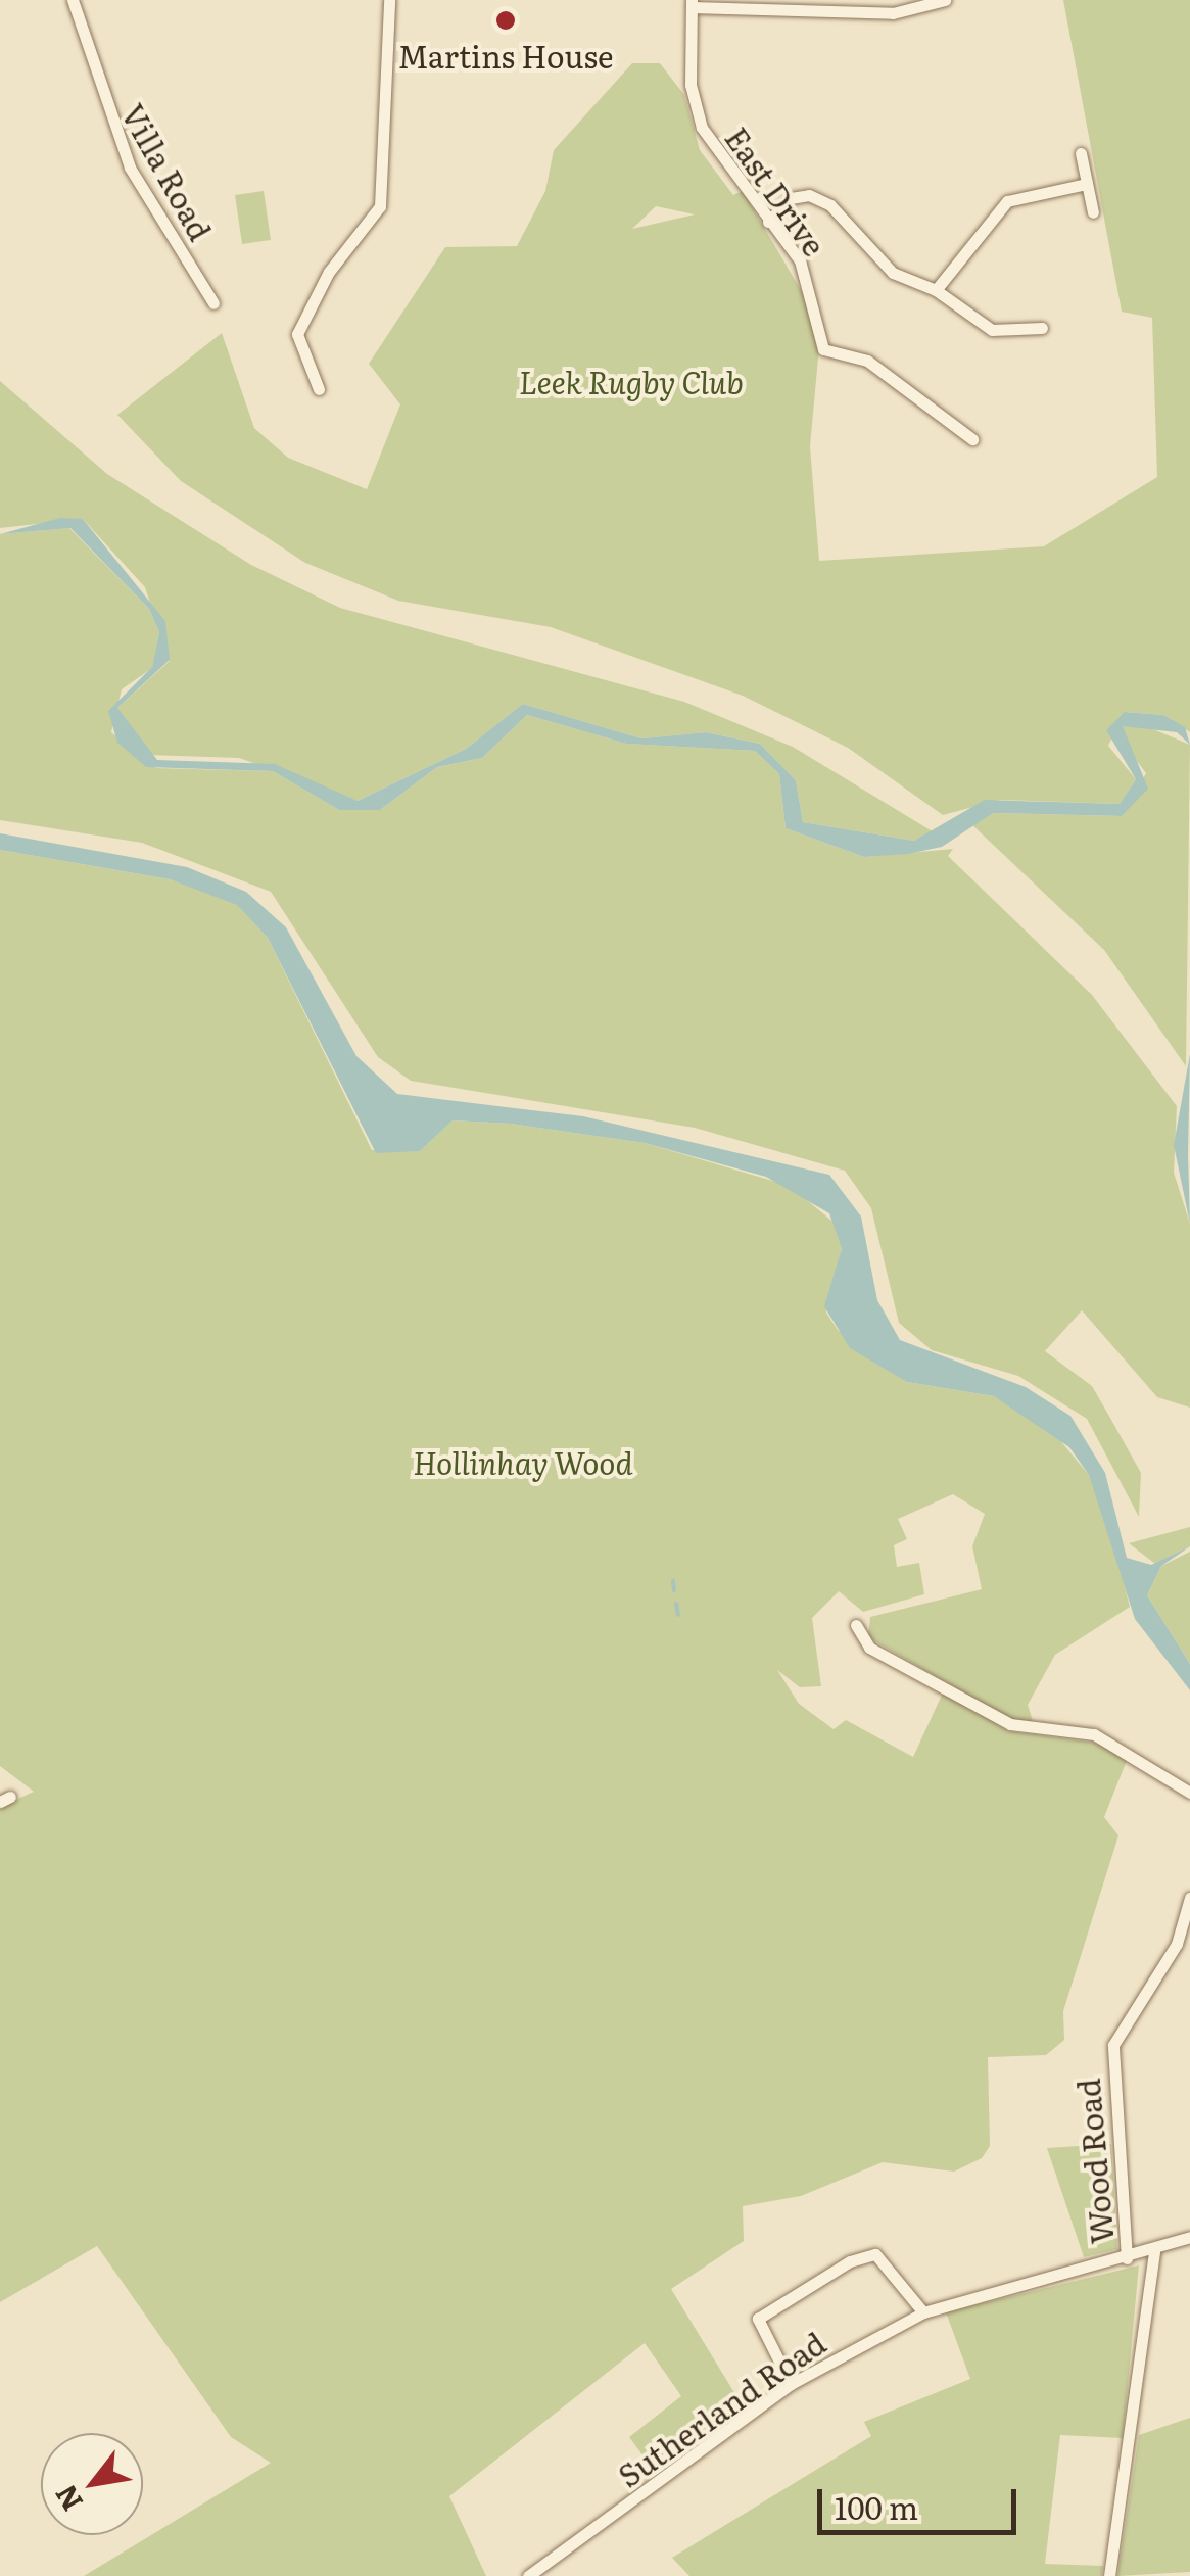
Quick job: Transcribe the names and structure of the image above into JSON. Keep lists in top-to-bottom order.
{
  "streets": {
    "street": [
      "Villa Road",
      "East Drive",
      "Wood Road",
      "Sutherland Road"
    ]
  },
  "crossings": [
    ["Wood Road", "Sutherland Road"]
  ],
  "parks": ["Leek Rugby Club", "Hollinhay Wood"],
  "places": ["Martins House"],
  "scale_bar": "100 m",
  "north": "bottom left"
}
